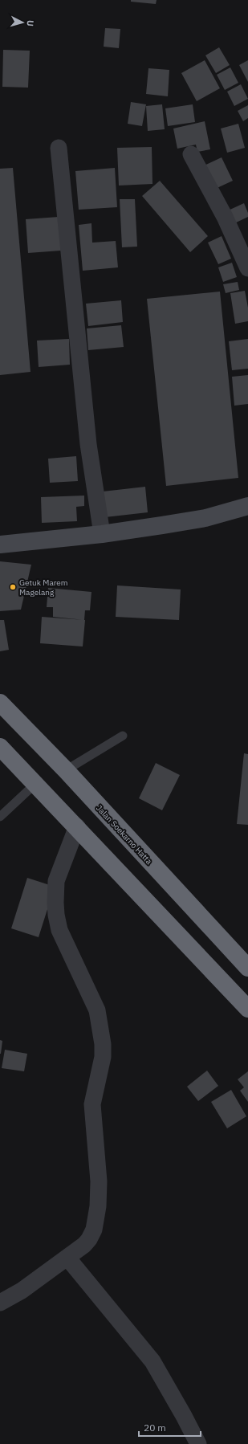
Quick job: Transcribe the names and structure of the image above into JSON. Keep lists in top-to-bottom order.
{
  "streets": {
    "highway": ["Jalan Soekarno Hatta"]
  },
  "places": ["Getuk Marem Magelang"],
  "scale_bar": "20 m",
  "north": "right"
}
